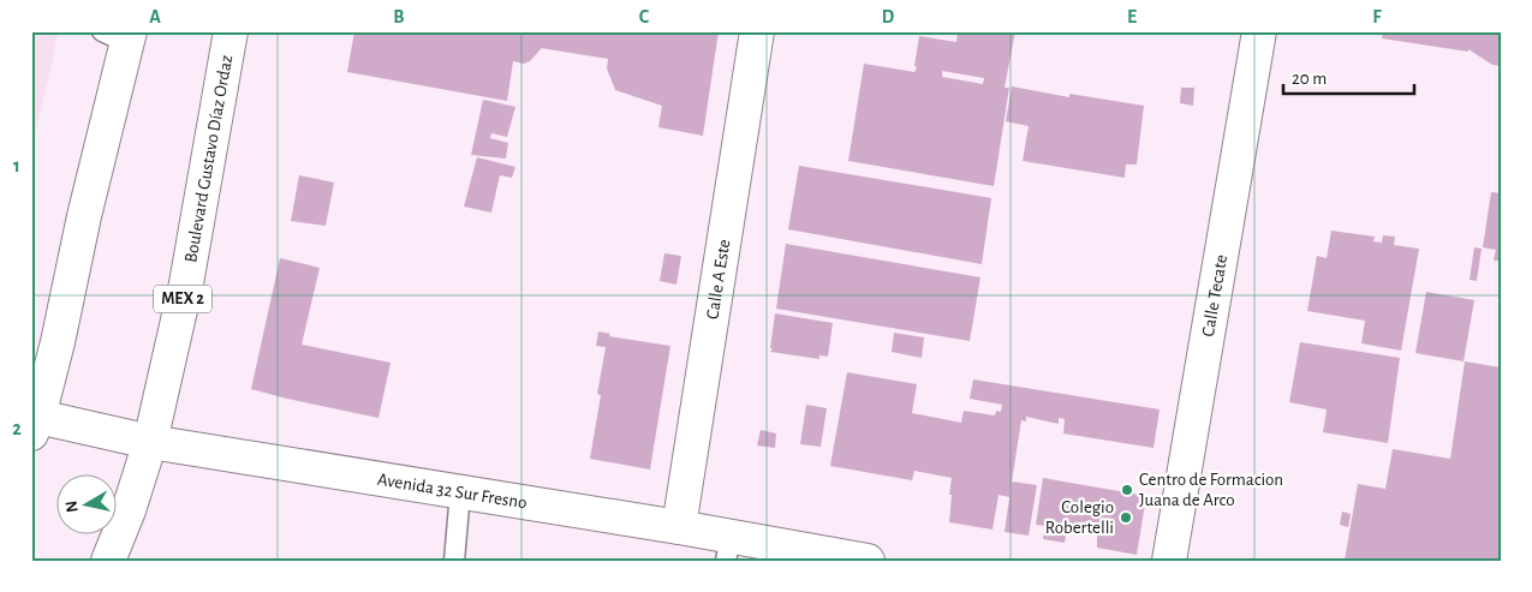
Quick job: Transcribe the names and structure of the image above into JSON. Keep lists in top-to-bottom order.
{
  "streets": {
    "street": [
      "Boulevard Gustavo Díaz Ordaz",
      "Calle A Este",
      "Calle Tecate",
      "MEX 2",
      "Avenida 32 Sur Fresno"
    ]
  },
  "crossings": [
    ["Boulevard Gustavo Díaz Ordaz", "Avenida 32 Sur Fresno"],
    ["Calle A Este", "Avenida 32 Sur Fresno"]
  ],
  "places": ["Centro de Formacion Juana de Arco", "Colegio Robertelli"],
  "scale_bar": "20 m",
  "north": "left",
  "grid": {
    "columns": [
      "A",
      "B",
      "C",
      "D",
      "E",
      "F"
    ],
    "rows": ["1", "2"]
  }
}
